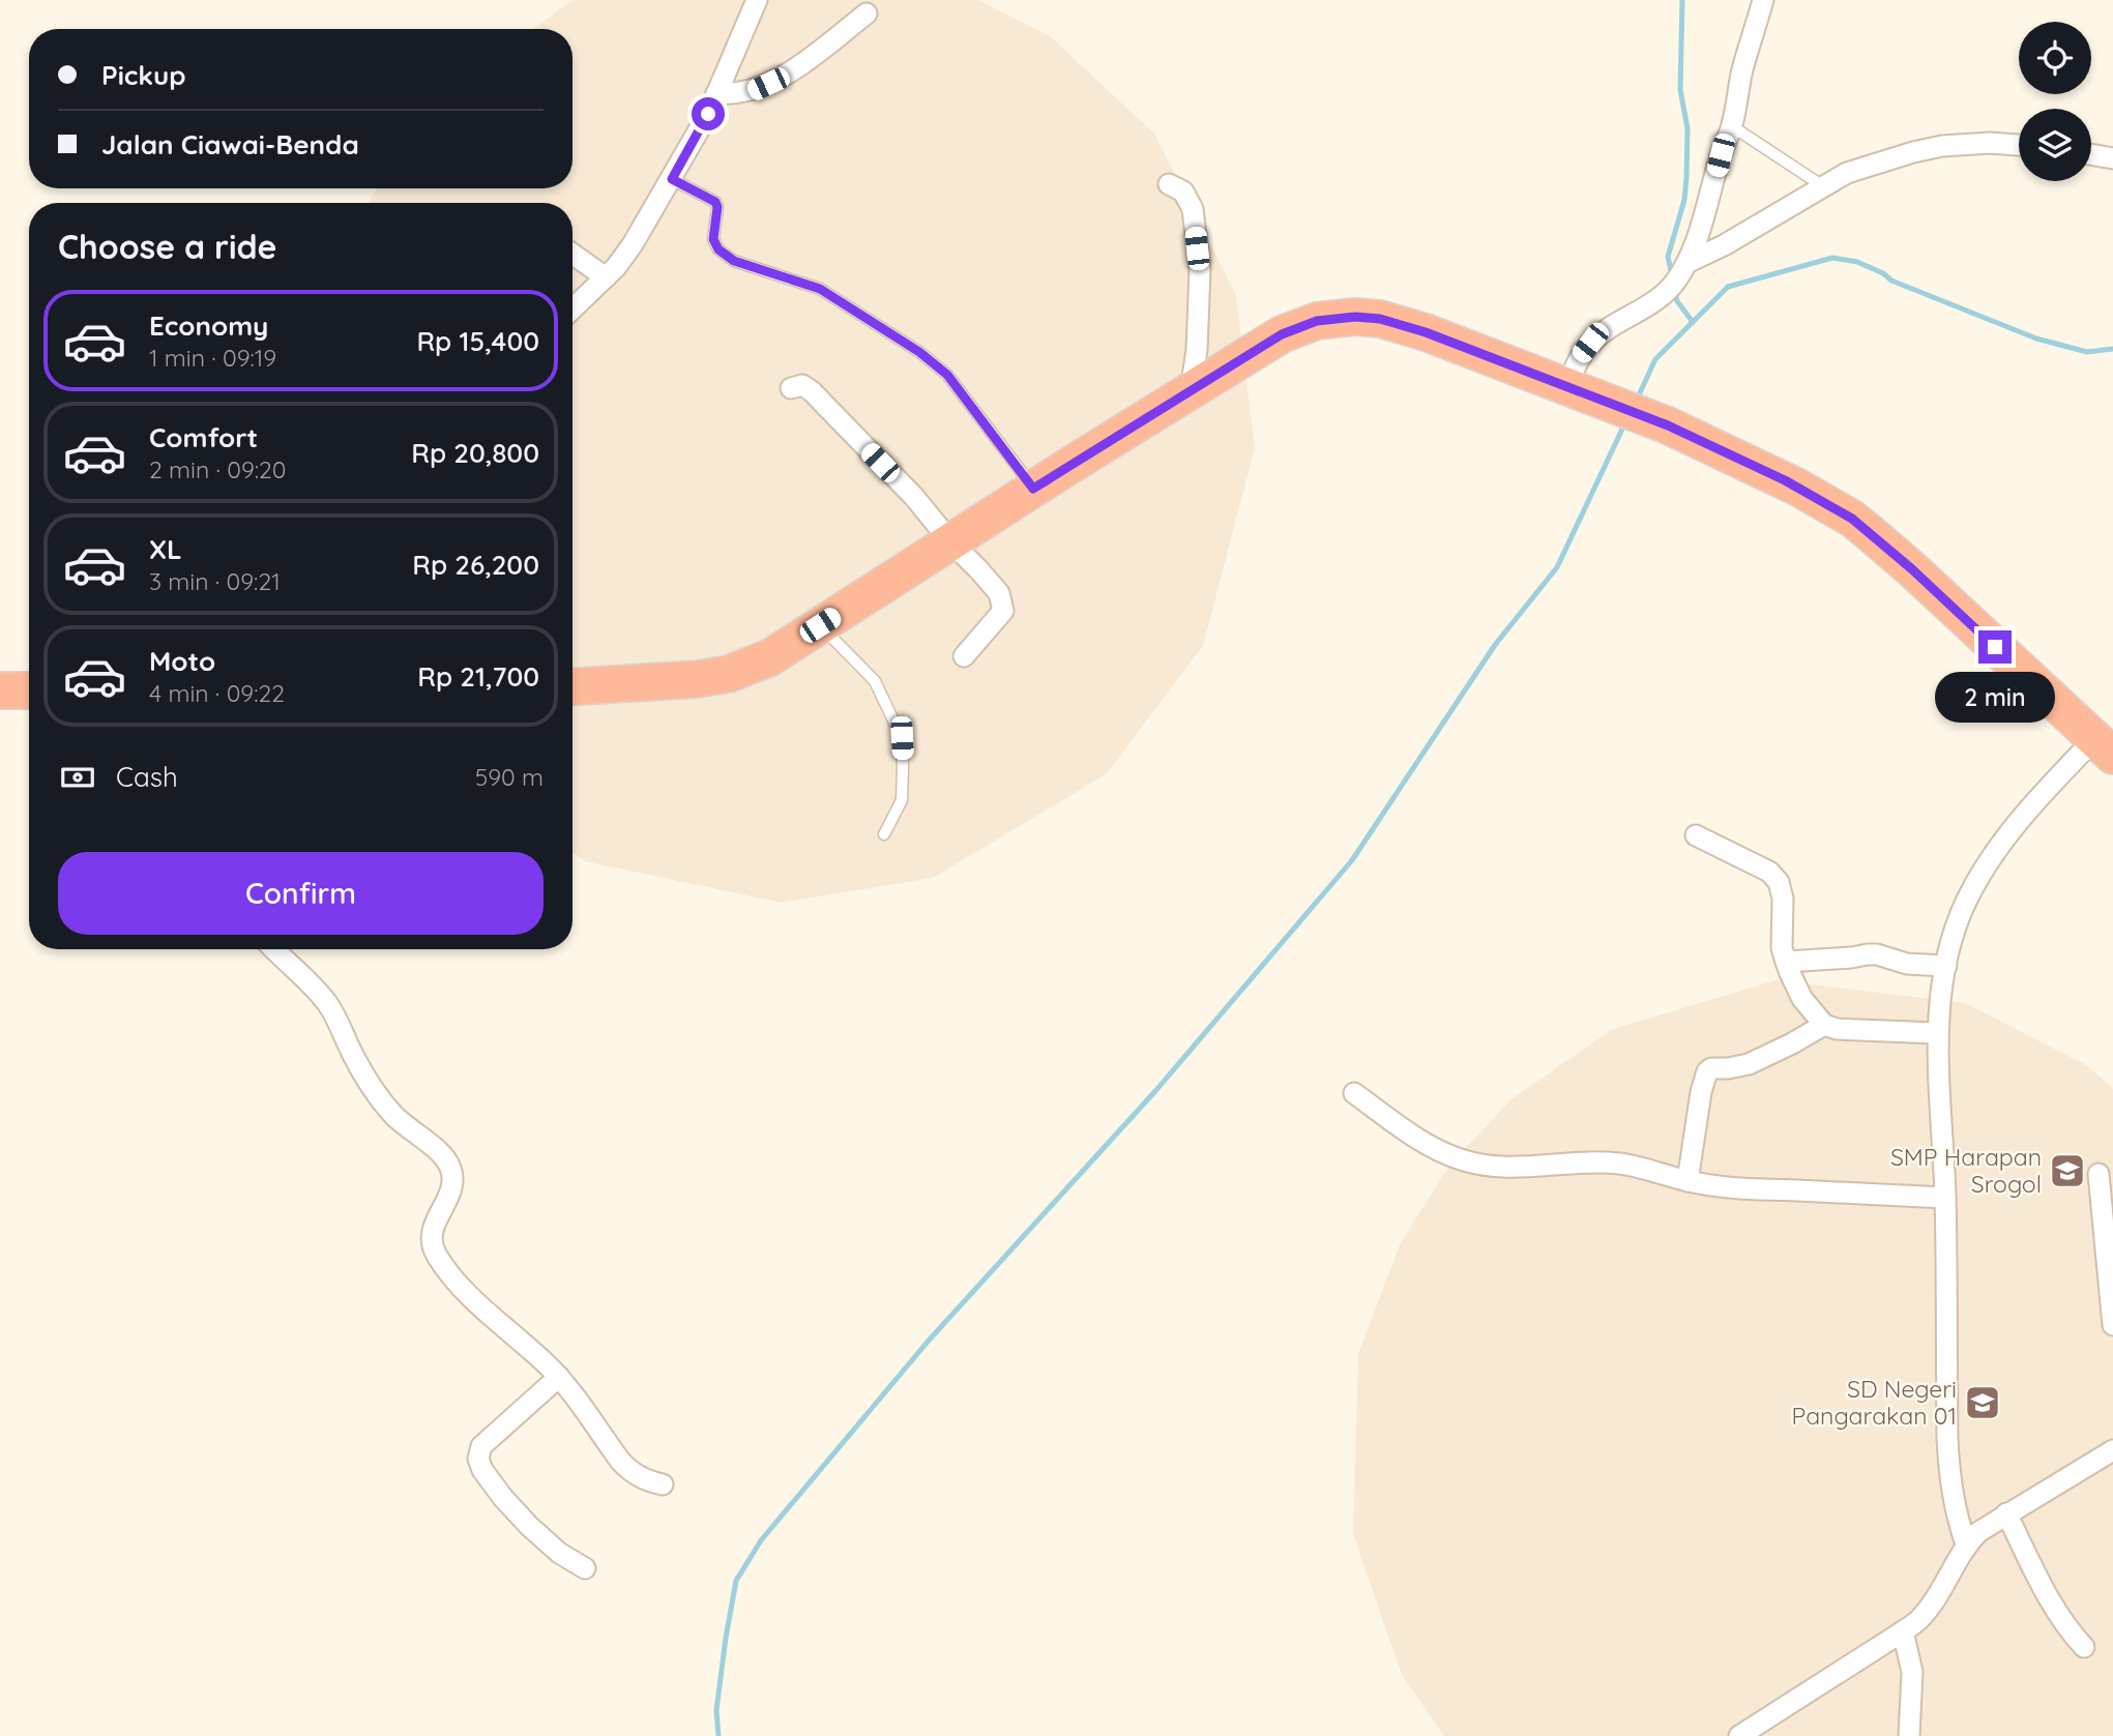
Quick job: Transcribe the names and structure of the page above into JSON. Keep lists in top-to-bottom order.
{
  "places": {
    "school or university": ["SMP Harapan Srogol", "SD Negeri Pangarakan 01"]
  },
  "page": {
    "banner": ["Pickup", "Jalan Ciawai-Benda"],
    "heading": "Choose a ride",
    "list": [
      {
        "name": "Economy",
        "note": "1 min · 09:19",
        "value": "Rp 15,400"
      },
      {
        "name": "Comfort",
        "note": "2 min · 09:20",
        "value": "Rp 20,800"
      },
      {
        "name": "XL",
        "note": "3 min · 09:21",
        "value": "Rp 26,200"
      },
      {
        "name": "Moto",
        "note": "4 min · 09:22",
        "value": "Rp 21,700"
      }
    ],
    "bubble": "2 min",
    "pay": ["Cash", "590 m"],
    "buttons": "Confirm"
  }
}
